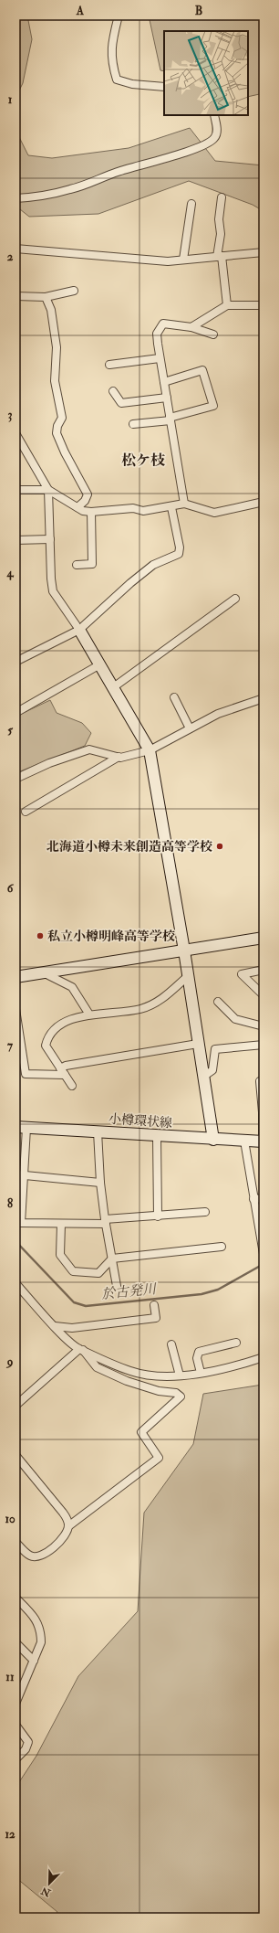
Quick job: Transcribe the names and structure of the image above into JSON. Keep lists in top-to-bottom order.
{
  "streets": {
    "street": ["小樽環状線"]
  },
  "districts": ["松ケ枝"],
  "water": ["於古発川"],
  "places": ["北海道小樽未来創造高等学校", "私立小樽明峰高等学校"],
  "north": "bottom left",
  "grid": {
    "columns": ["A", "B"],
    "rows": [
      "1",
      "2",
      "3",
      "4",
      "5",
      "6",
      "7",
      "8",
      "9",
      "10",
      "11",
      "12"
    ]
  }
}
